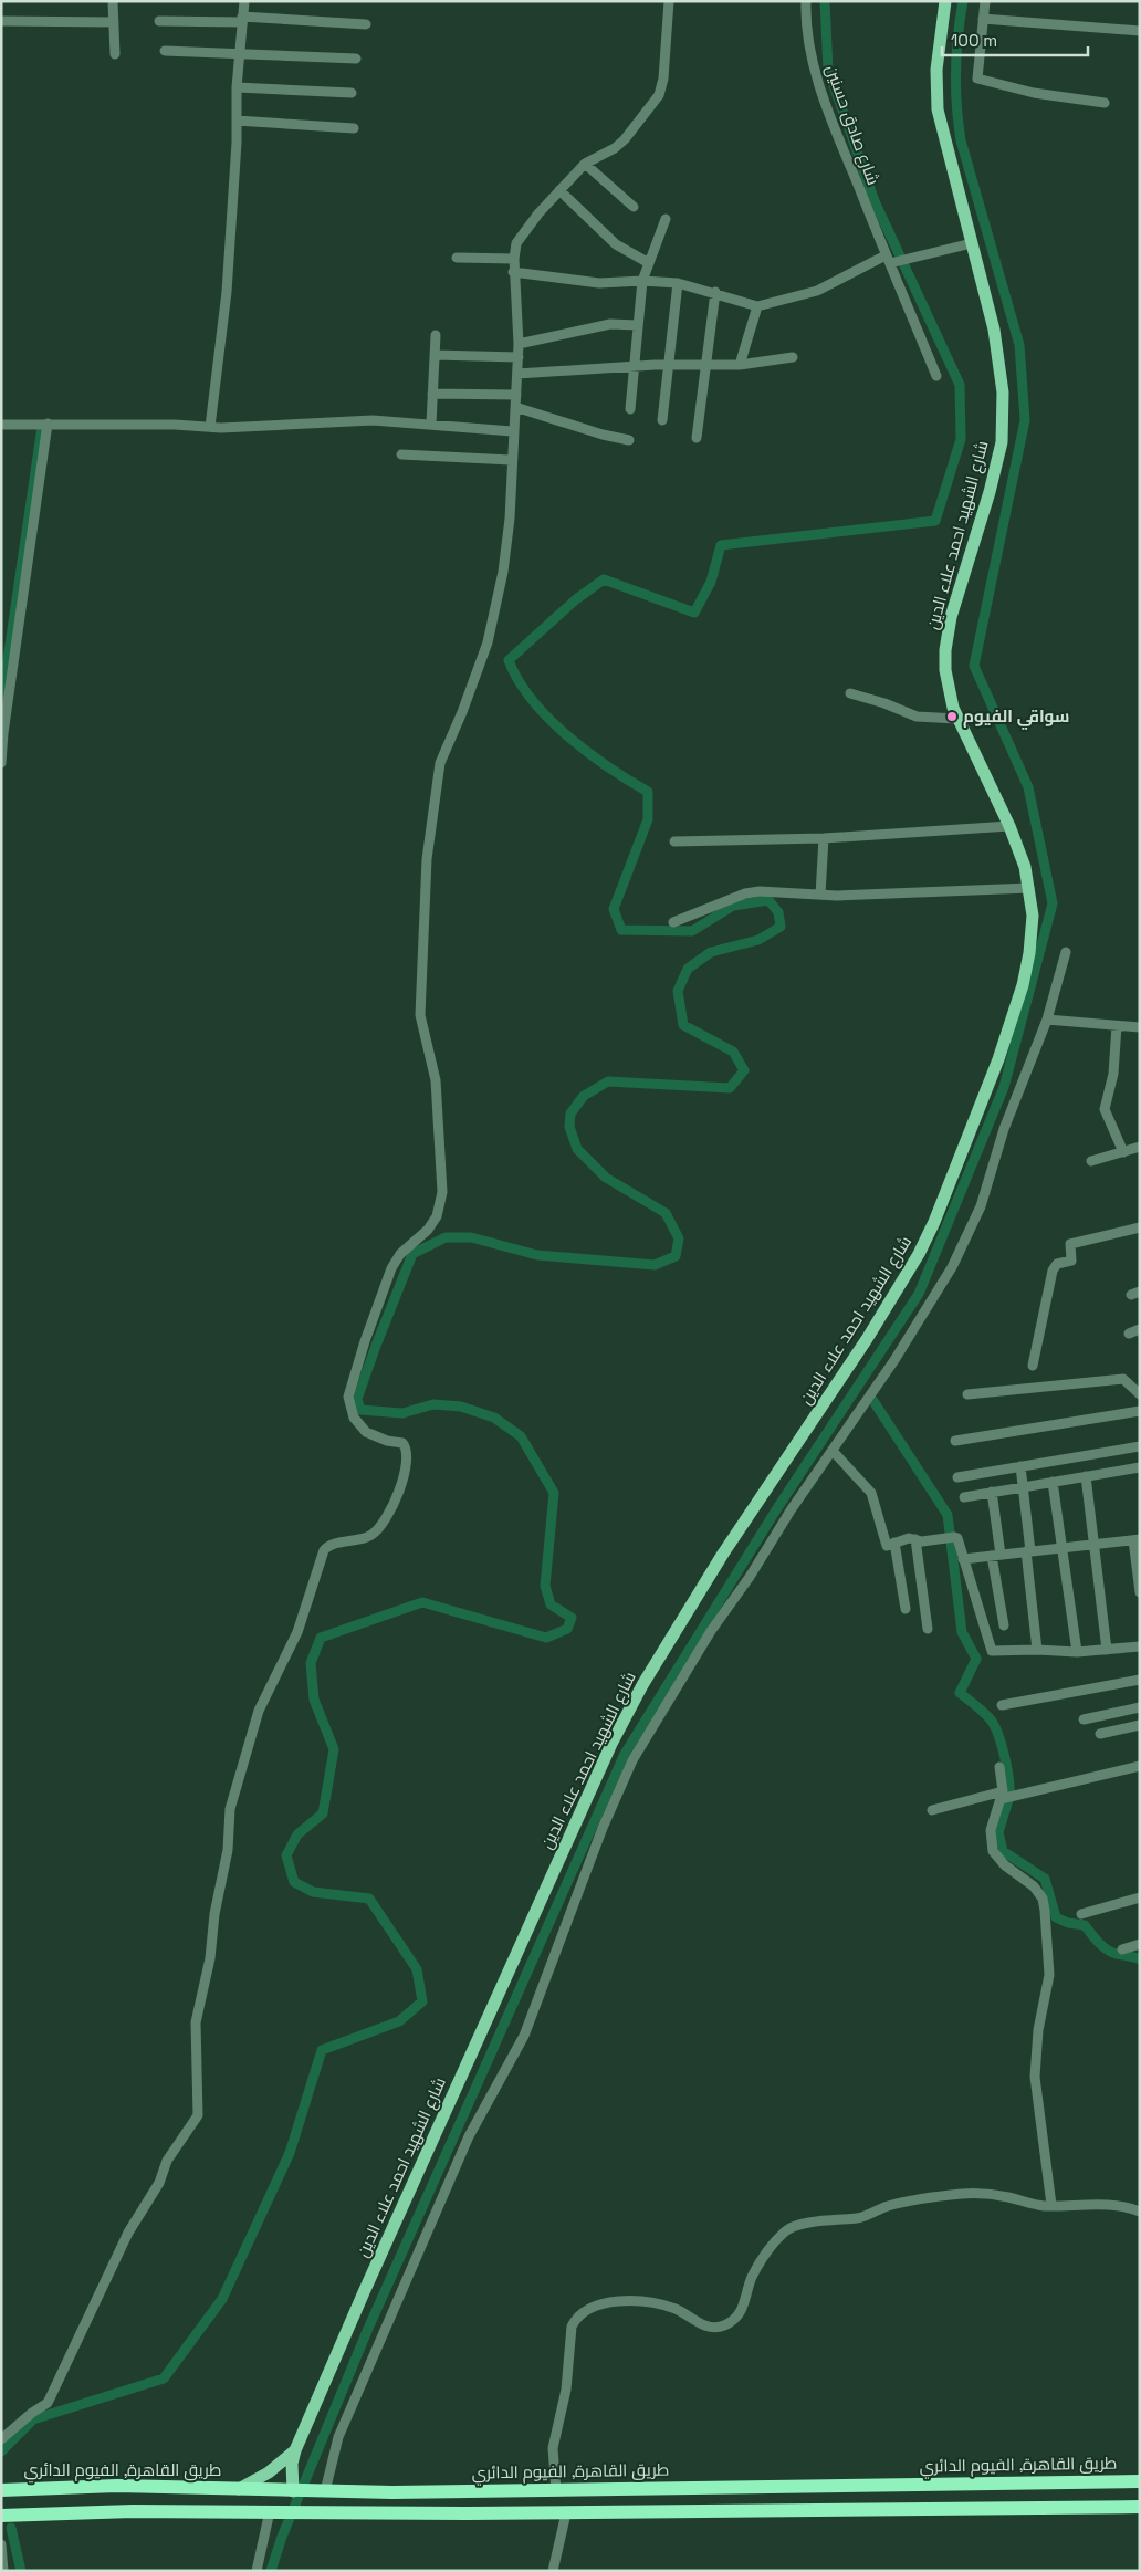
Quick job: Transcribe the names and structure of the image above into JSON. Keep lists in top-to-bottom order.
{
  "streets": {
    "highway": ["طريق القاهرة, الفيوم الدائري"],
    "main road": ["شارع الشهيد احمد علاء الدين"],
    "street": ["شارع صادق حسنين"]
  },
  "crossings": [
    ["شارع الشهيد احمد علاء الدين", "طريق القاهرة, الفيوم الدائري"]
  ],
  "places": ["سواقي الفيوم"],
  "scale_bar": "100 m"
}
